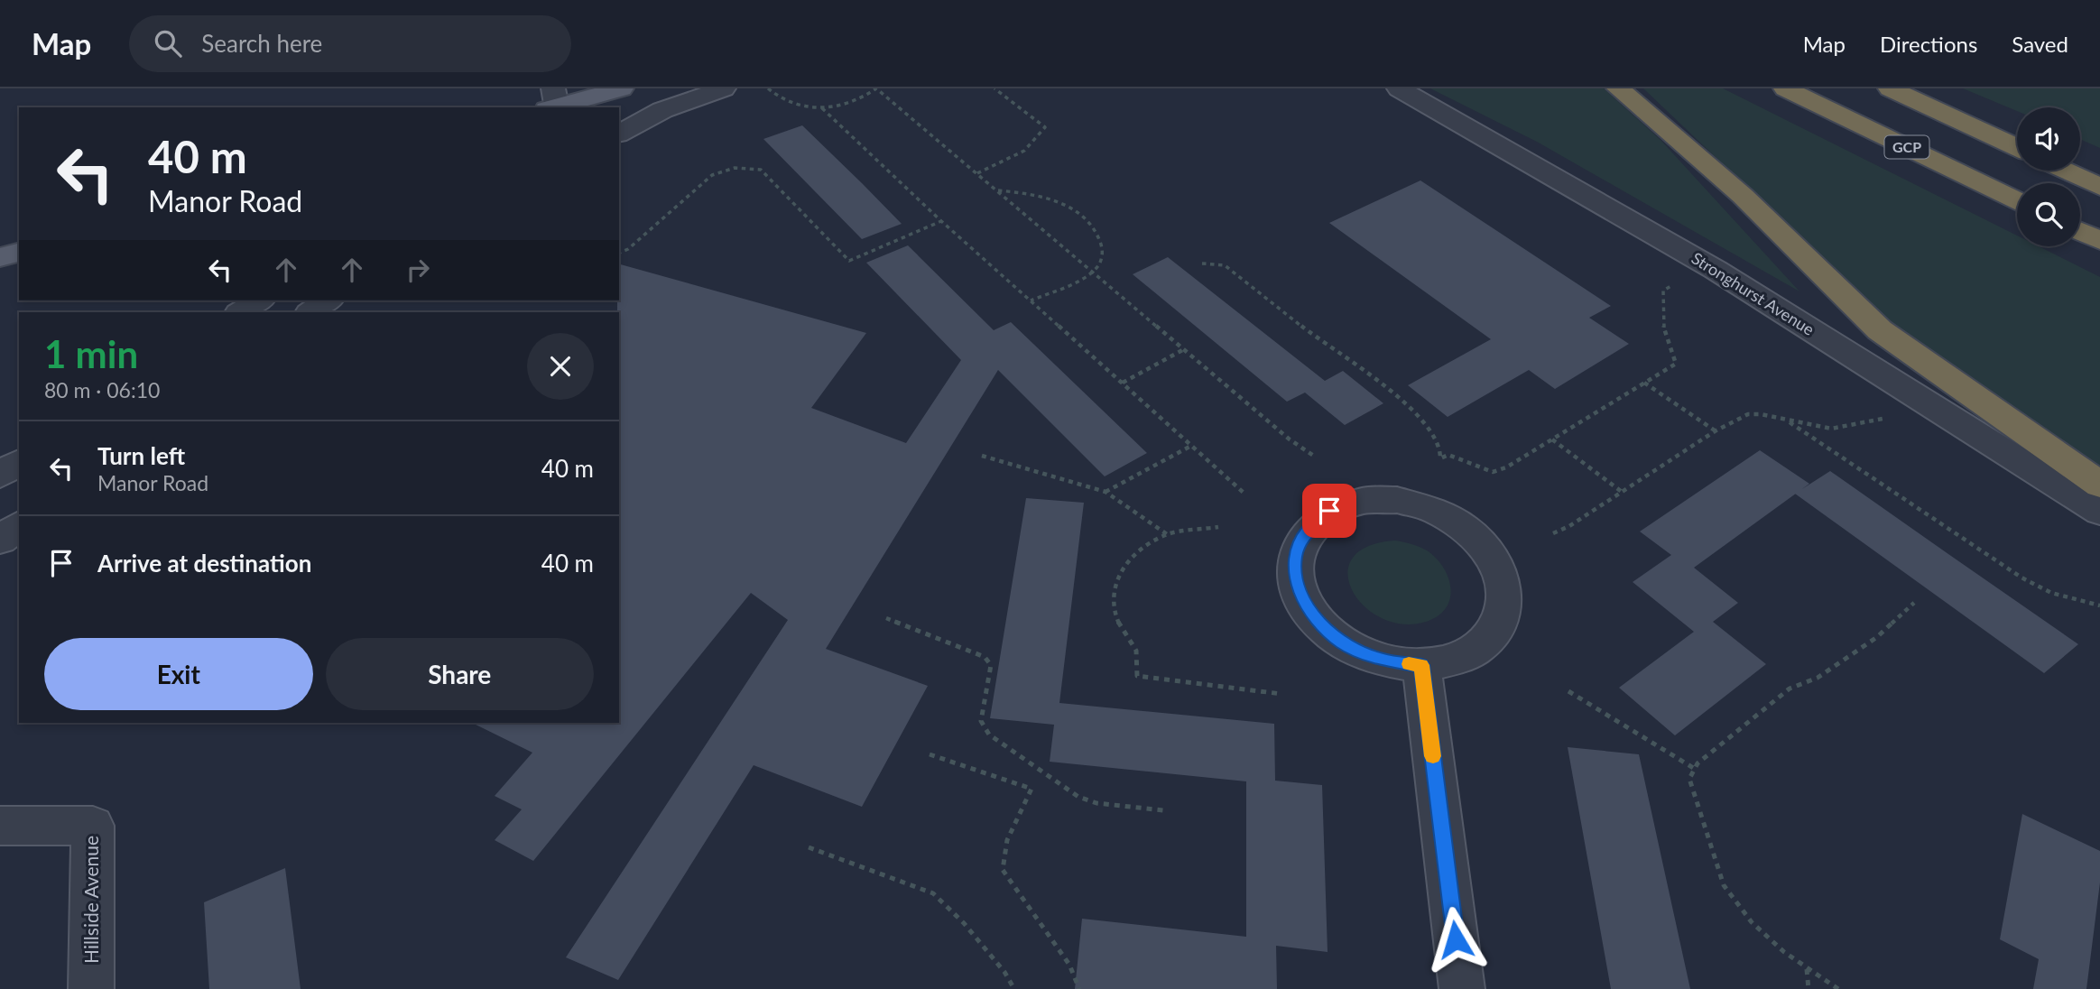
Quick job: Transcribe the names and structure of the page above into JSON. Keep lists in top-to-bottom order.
{
  "streets": {
    "highway": ["GCP"],
    "street": ["Stronghurst Avenue", "Hillside Avenue"]
  },
  "page": {
    "header": "Map",
    "search": "Search here",
    "nav": ["Map", "Directions", "Saved"],
    "turn": ["40 m", "Manor Road"],
    "heading": ["1 min", "80 m · 06:10"],
    "list": [
      {
        "name": "Turn left",
        "note": "Manor Road",
        "value": "40 m"
      },
      {
        "name": "Arrive at destination",
        "value": "40 m"
      }
    ],
    "buttons": ["Exit", "Share"]
  }
}
